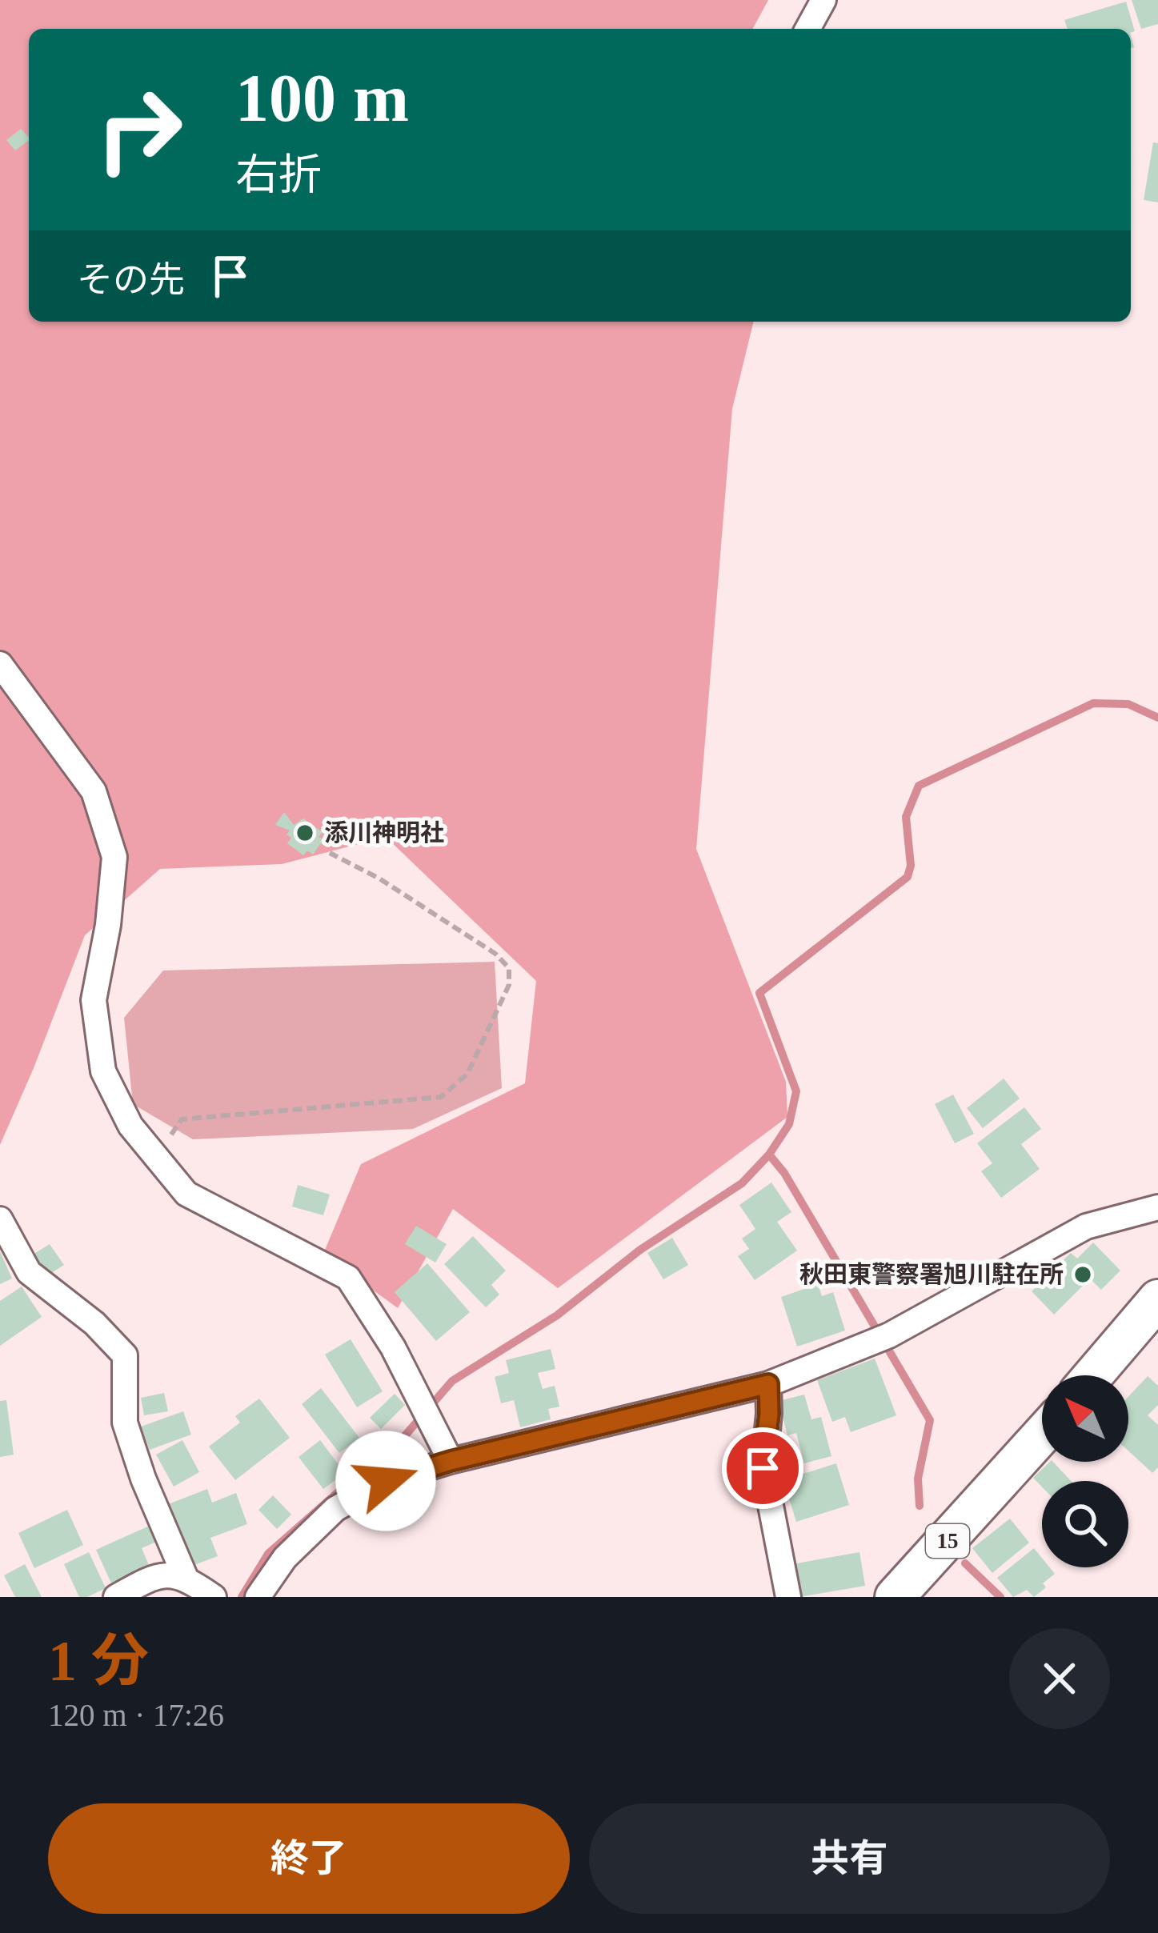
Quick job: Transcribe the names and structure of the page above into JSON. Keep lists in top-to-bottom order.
{
  "streets": {
    "main road": ["15"]
  },
  "places": ["添川神明社", "秋田東警察署旭川駐在所"],
  "north": "top left",
  "page": {
    "turn": ["100 m", "右折"],
    "then": "その先",
    "heading": ["1 分", "120 m · 17:26"],
    "buttons": ["終了", "共有"]
  }
}
